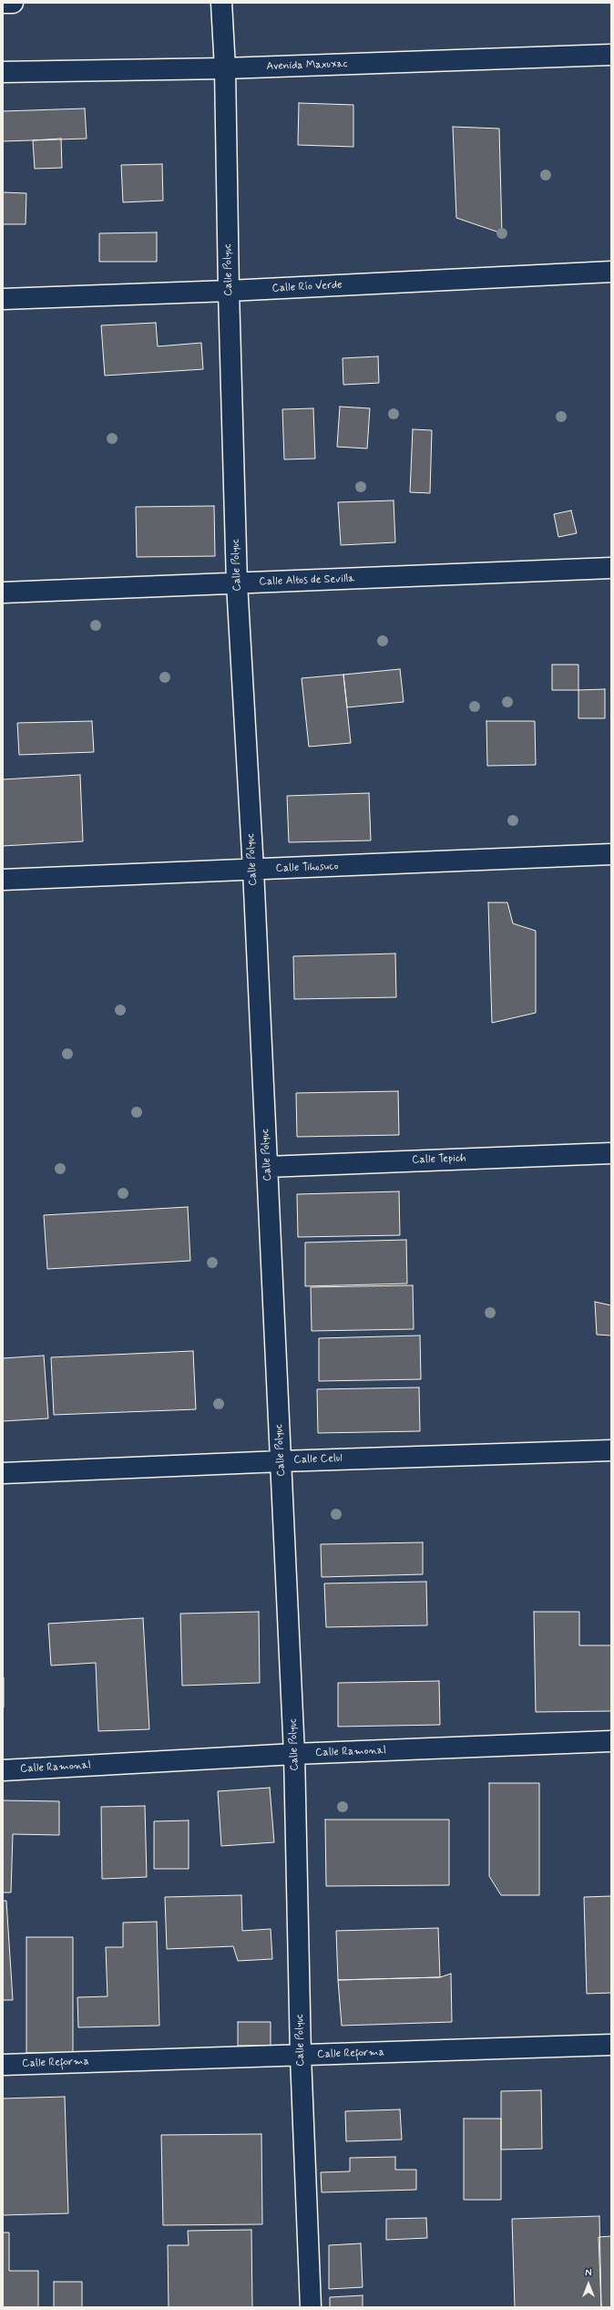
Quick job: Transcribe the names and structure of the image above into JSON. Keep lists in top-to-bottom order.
{
  "streets": {
    "street": [
      "Avenida Maxuxac",
      "Calle Polyuc",
      "Calle Río Verde",
      "Calle Altos de Sevilla",
      "Calle Tihosuco",
      "Calle Tepich",
      "Calle Celul",
      "Calle Ramonal",
      "Calle Reforma"
    ]
  },
  "crossings": [
    ["Avenida Maxuxac", "Calle Polyuc"],
    ["Calle Polyuc", "Calle Río Verde"],
    ["Calle Polyuc", "Calle Altos de Sevilla"],
    ["Calle Polyuc", "Calle Tihosuco"],
    ["Calle Polyuc", "Calle Tepich"],
    ["Calle Polyuc", "Calle Celul"],
    ["Calle Polyuc", "Calle Ramonal"],
    ["Calle Polyuc", "Calle Reforma"]
  ],
  "north": "top"
}
